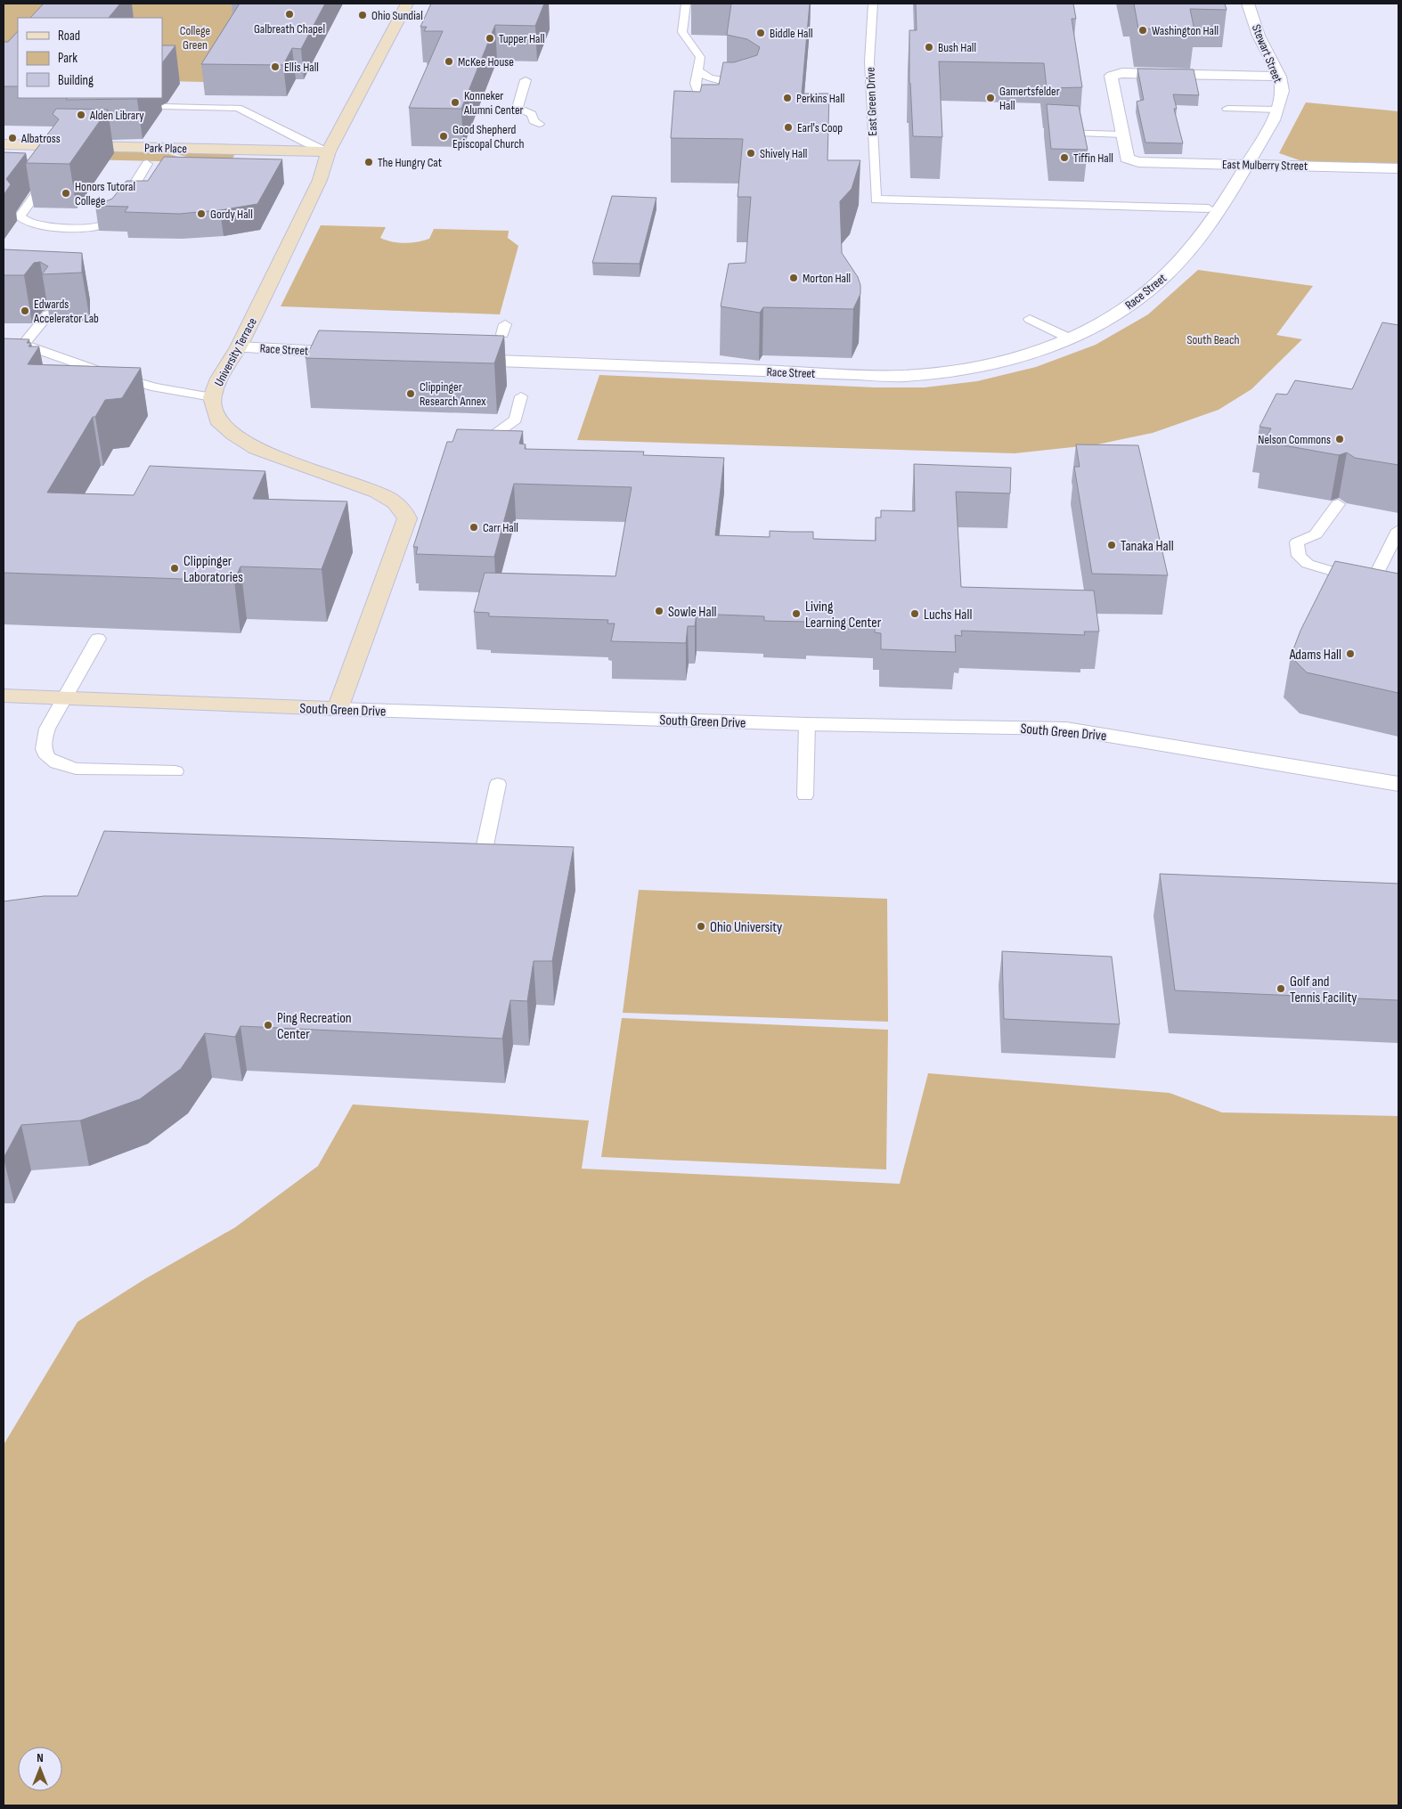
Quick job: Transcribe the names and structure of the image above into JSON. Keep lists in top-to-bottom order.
{
  "streets": {
    "street": [
      "Stewart Street",
      "Park Place",
      "East Mulberry Street",
      "Race Street",
      "University Terrace",
      "South Green Drive"
    ],
    "lane": ["East Green Drive"]
  },
  "crossings": [
    ["Stewart Street", "East Mulberry Street"],
    ["Stewart Street", "Race Street"],
    ["Park Place", "University Terrace"],
    ["East Mulberry Street", "Race Street"],
    ["Race Street", "University Terrace"],
    ["University Terrace", "South Green Drive"]
  ],
  "parks": ["College Green", "South Beach"],
  "places": [
    "Galbreath Chapel",
    "Ohio Sundial",
    "Washington Hall",
    "Biddle Hall",
    "Tupper Hall",
    "Bush Hall",
    "McKee House",
    "Ellis Hall",
    "Perkins Hall",
    "Gamertsfelder Hall",
    "Konneker Alumni Center",
    "Alden Library",
    "Earl's Coop",
    "Good Shepherd Episcopal Church",
    "Albatross",
    "Shively Hall",
    "Tiffin Hall",
    "The Hungry Cat",
    "Honors Tutoral College",
    "Gordy Hall",
    "Morton Hall",
    "Edwards Accelerator Lab",
    "Clippinger Research Annex",
    "Nelson Commons",
    "Carr Hall",
    "Tanaka Hall",
    "Clippinger Laboratories",
    "Sowle Hall",
    "Living Learning Center",
    "Luchs Hall",
    "Adams Hall",
    "Ohio University",
    "Golf and Tennis Facility",
    "Ping Recreation Center"
  ],
  "legend": ["Road", "Park", "Building"],
  "north": "top"
}
